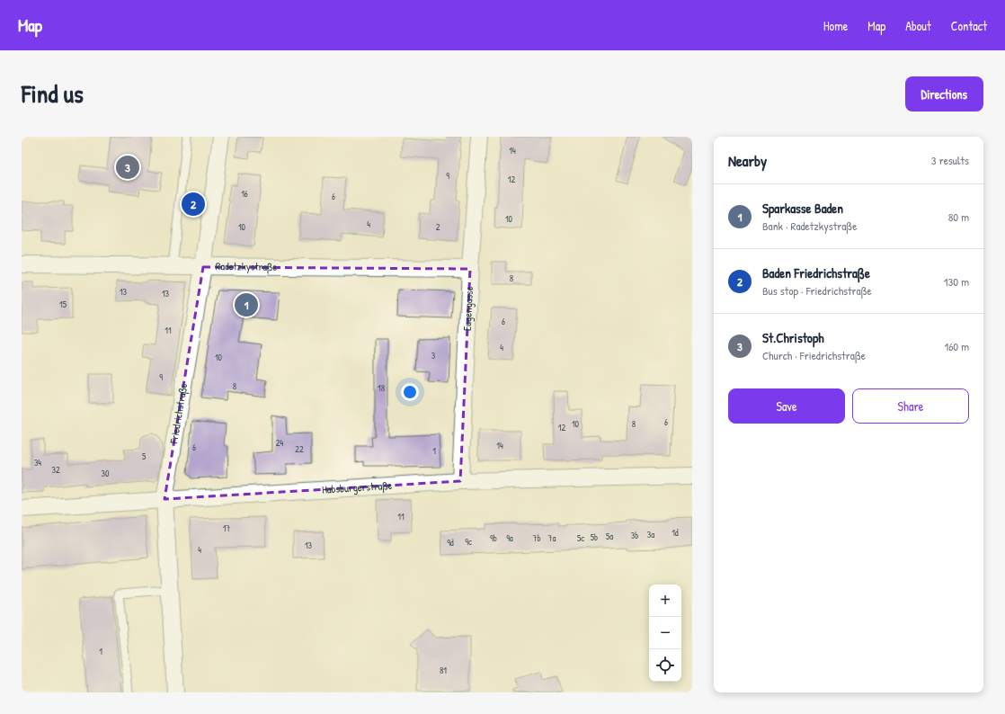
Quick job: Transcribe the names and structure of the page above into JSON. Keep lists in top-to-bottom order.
{
  "streets": {
    "street": [
      "Radetzkystraße",
      "Eugengasse",
      "Friedrichstraße",
      "Habsburgerstraße"
    ]
  },
  "crossings": [
    ["Radetzkystraße", "Eugengasse"],
    ["Radetzkystraße", "Friedrichstraße"],
    ["Eugengasse", "Habsburgerstraße"],
    ["Friedrichstraße", "Habsburgerstraße"]
  ],
  "house_numbers": [
    "14",
    "9",
    "12",
    "16",
    "6",
    "10",
    "4",
    "10",
    "2",
    "8",
    "13",
    "13",
    "15",
    "6",
    "11",
    "4",
    "3",
    "10",
    "9",
    "8",
    "18",
    "6",
    "10",
    "8",
    "12",
    "24",
    "14",
    "6",
    "22",
    "1",
    "5",
    "34",
    "32",
    "30",
    "11",
    "17",
    "1d",
    "3a",
    "3b",
    "5a",
    "5b",
    "9b",
    "9a",
    "7b",
    "7a",
    "5c",
    "9c",
    "9d",
    "13",
    "4",
    "1",
    "81"
  ],
  "page": {
    "header": "Map",
    "nav": [
      "Home",
      "Map",
      "About",
      "Contact"
    ],
    "title": "Find us",
    "buttons": [
      "Directions",
      ["Save", "Share"]
    ],
    "heading": ["Nearby", "3 results"],
    "pins": ["3", "2", "1"],
    "list": [
      {
        "mark": "1",
        "name": "Sparkasse Baden",
        "note": "Bank · Radetzkystraße",
        "value": "80 m"
      },
      {
        "mark": "2",
        "name": "Baden Friedrichstraße",
        "note": "Bus stop · Friedrichstraße",
        "value": "130 m"
      },
      {
        "mark": "3",
        "name": "St.Christoph",
        "note": "Church · Friedrichstraße",
        "value": "160 m"
      }
    ],
    "map_buttons": ["+", "−"]
  }
}
